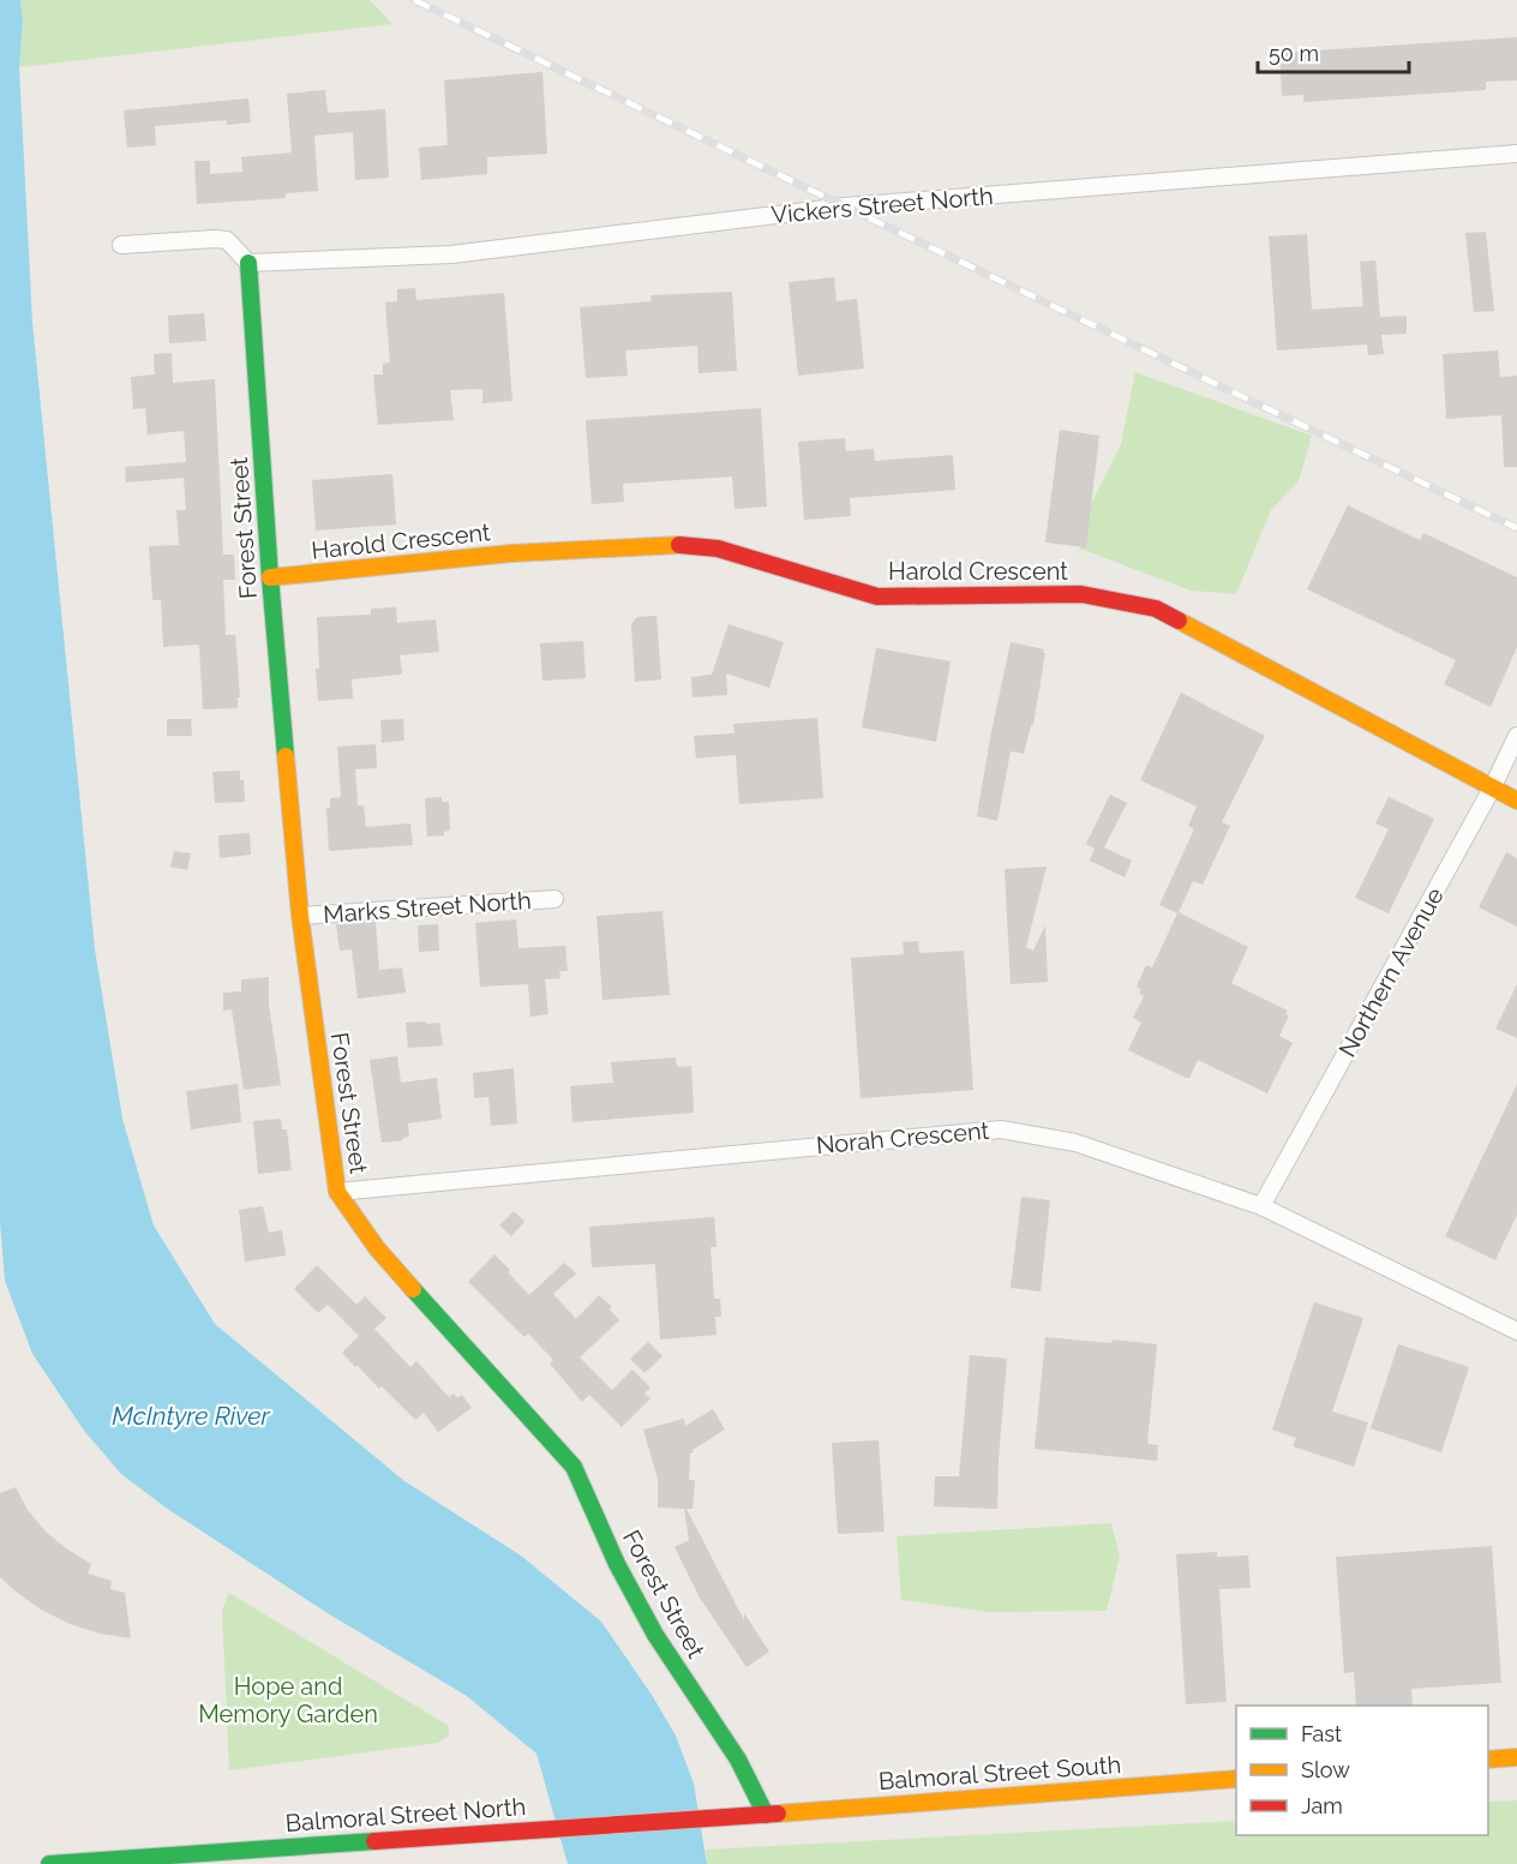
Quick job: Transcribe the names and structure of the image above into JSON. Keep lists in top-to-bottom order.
{
  "streets": {
    "street": [
      "Vickers Street North",
      "Forest Street",
      "Harold Crescent",
      "Marks Street North",
      "Northern Avenue",
      "Norah Crescent",
      "Balmoral Street South",
      "Balmoral Street North"
    ]
  },
  "crossings": [
    ["Vickers Street North", "Forest Street"],
    ["Forest Street", "Harold Crescent"],
    ["Forest Street", "Marks Street North"],
    ["Forest Street", "Norah Crescent"],
    ["Forest Street", "Balmoral Street South"],
    ["Forest Street", "Balmoral Street North"],
    ["Harold Crescent", "Northern Avenue"],
    ["Northern Avenue", "Norah Crescent"],
    ["Balmoral Street South", "Balmoral Street North"]
  ],
  "water": ["McIntyre River"],
  "parks": ["Hope and Memory Garden"],
  "legend": ["Fast", "Slow", "Jam"],
  "scale_bar": "50 m"
}
